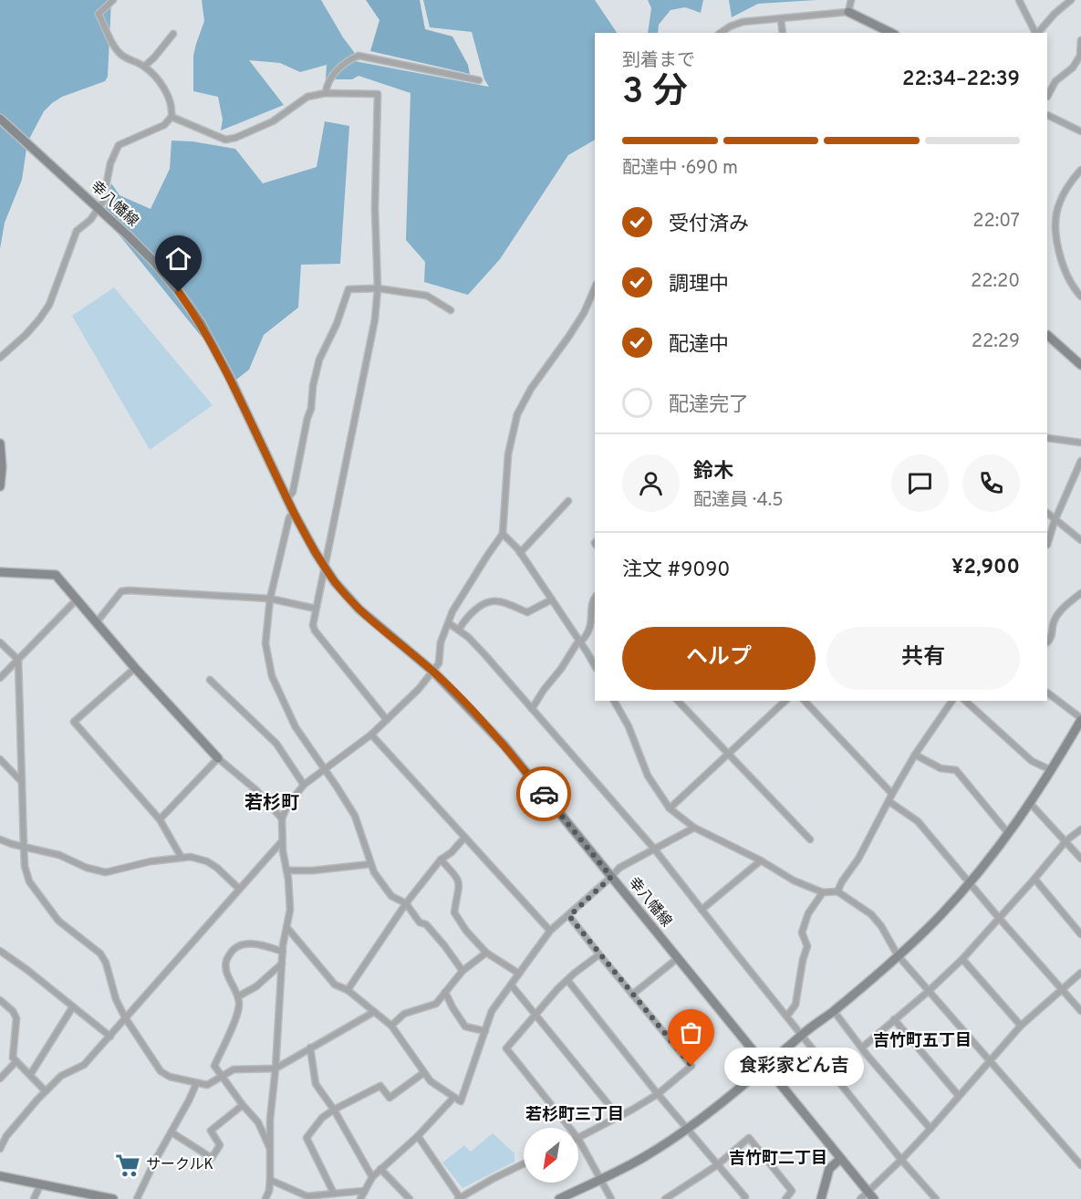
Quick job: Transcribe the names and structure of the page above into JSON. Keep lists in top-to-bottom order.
{
  "streets": {
    "street": ["幸八幡線"]
  },
  "districts": [
    "若杉町",
    "吉竹町五丁目",
    "若杉町三丁目",
    "吉竹町二丁目"
  ],
  "places": {
    "other": ["食彩家どん吉"],
    "supermarket": ["サークルK"]
  },
  "north": "bottom left",
  "page": {
    "heading": ["3 分", "到着まで", "22:34–22:39"],
    "panel": [
      "鈴木",
      "配達員 · 4.5",
      "注文 #9090",
      "¥2,900"
    ],
    "bar": "配達中 · 690 m",
    "list": [
      ["受付済み", "22:07"],
      ["調理中", "22:20"],
      ["配達中", "22:29"],
      "配達完了"
    ],
    "buttons": ["ヘルプ", "共有"],
    "bubble": "食彩家どん吉"
  }
}
